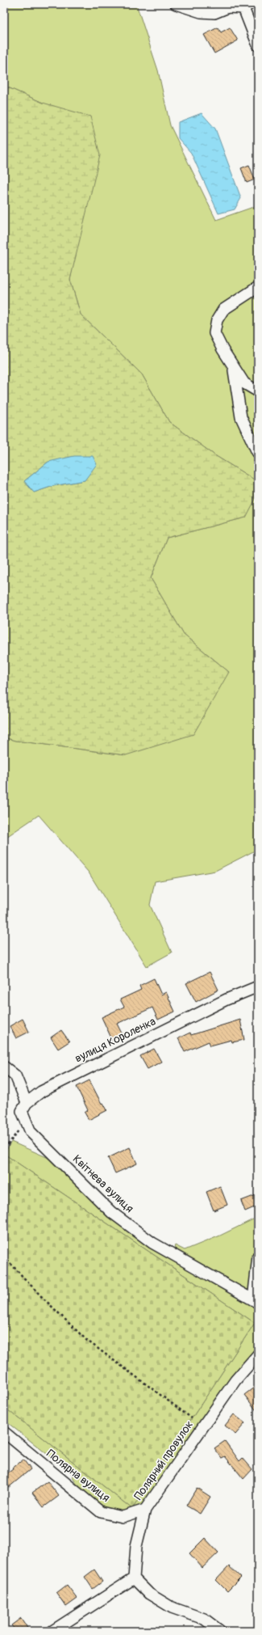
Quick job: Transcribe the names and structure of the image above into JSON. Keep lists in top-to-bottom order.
{
  "streets": {
    "street": [
      "вулиця Короленка",
      "Квітнева вулиця",
      "Полярний провулок",
      "Полярна вулиця"
    ]
  },
  "crossings": [
    ["вулиця Короленка", "Квітнева вулиця"],
    ["Полярний провулок", "Полярна вулиця"]
  ]
}
